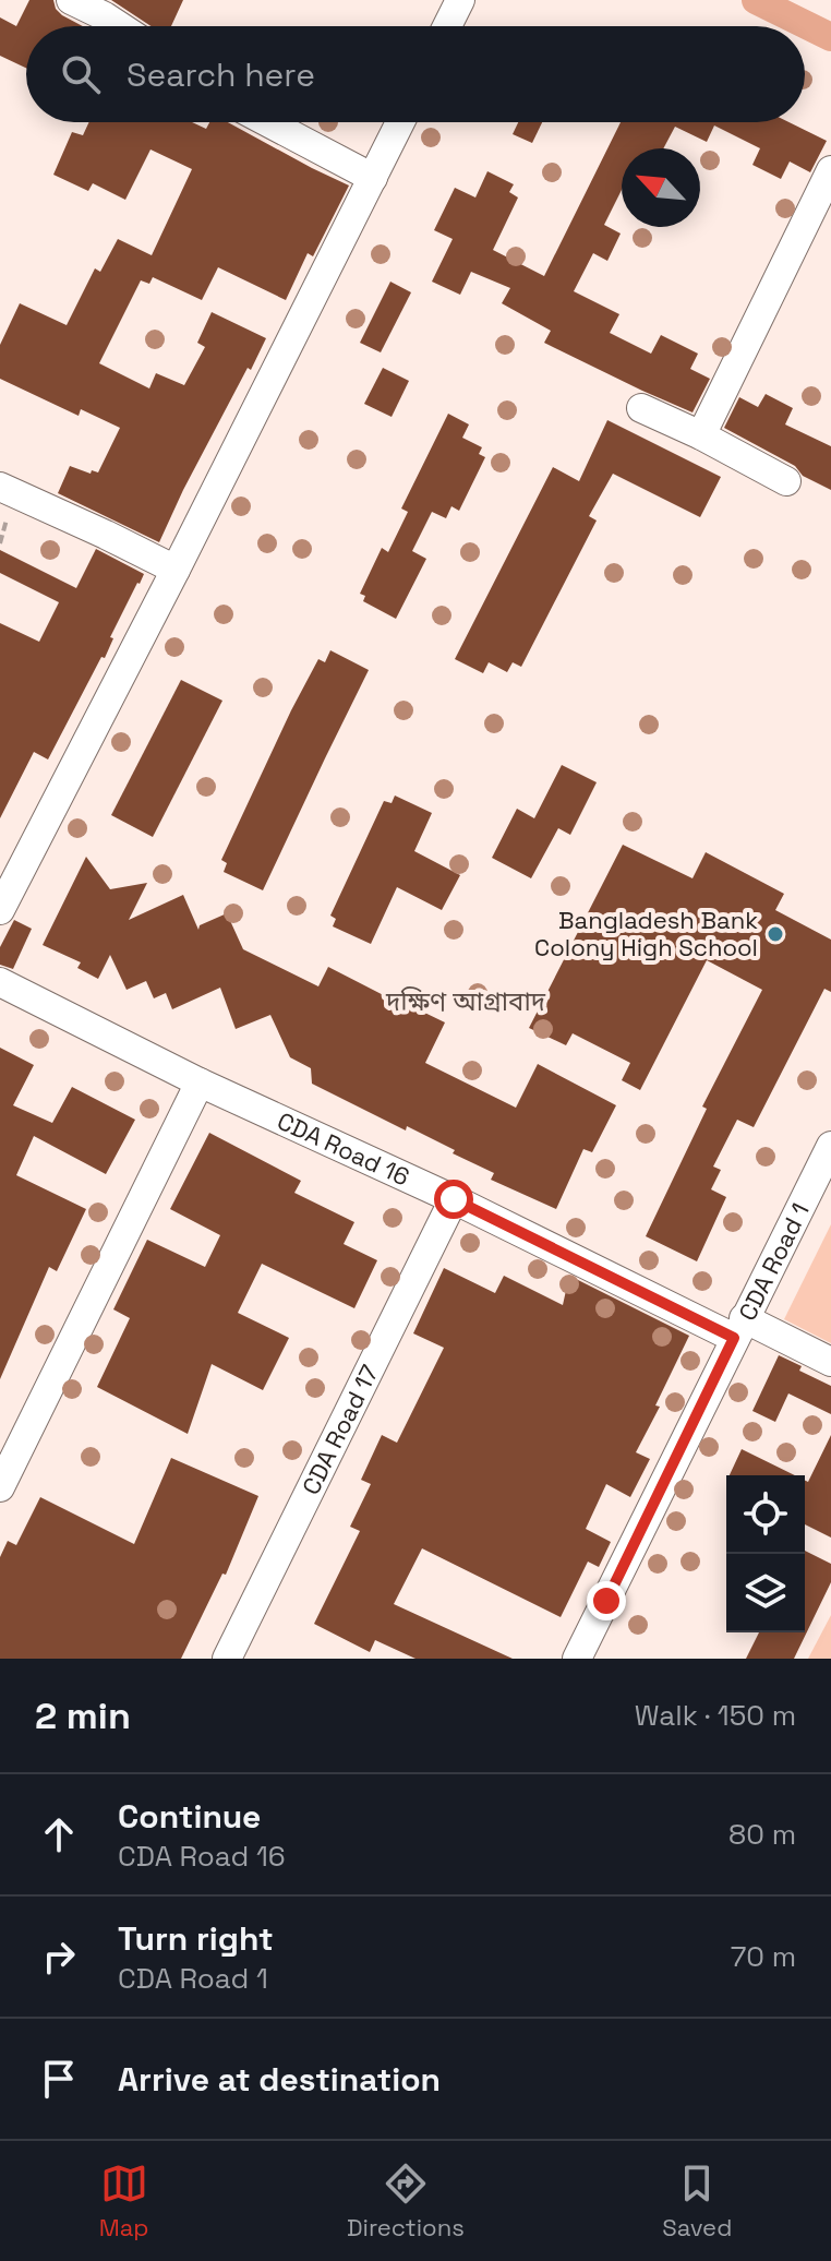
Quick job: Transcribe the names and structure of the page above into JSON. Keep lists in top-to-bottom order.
{
  "streets": {
    "street": ["CDA Road 16", "CDA Road 1", "CDA Road 17"]
  },
  "crossings": [
    ["CDA Road 16", "CDA Road 1"],
    ["CDA Road 16", "CDA Road 17"]
  ],
  "districts": ["দক্ষিণ আগ্রাবাদ"],
  "places": ["Bangladesh Bank Colony High School"],
  "north": "top left",
  "page": {
    "search": "Search here",
    "heading": ["2 min", "Walk · 150 m"],
    "list": [
      ["Continue", "CDA Road 16", "80 m"],
      ["Turn right", "CDA Road 1", "70 m"],
      "Arrive at destination"
    ],
    "nav": ["Map", "Directions", "Saved"]
  }
}
